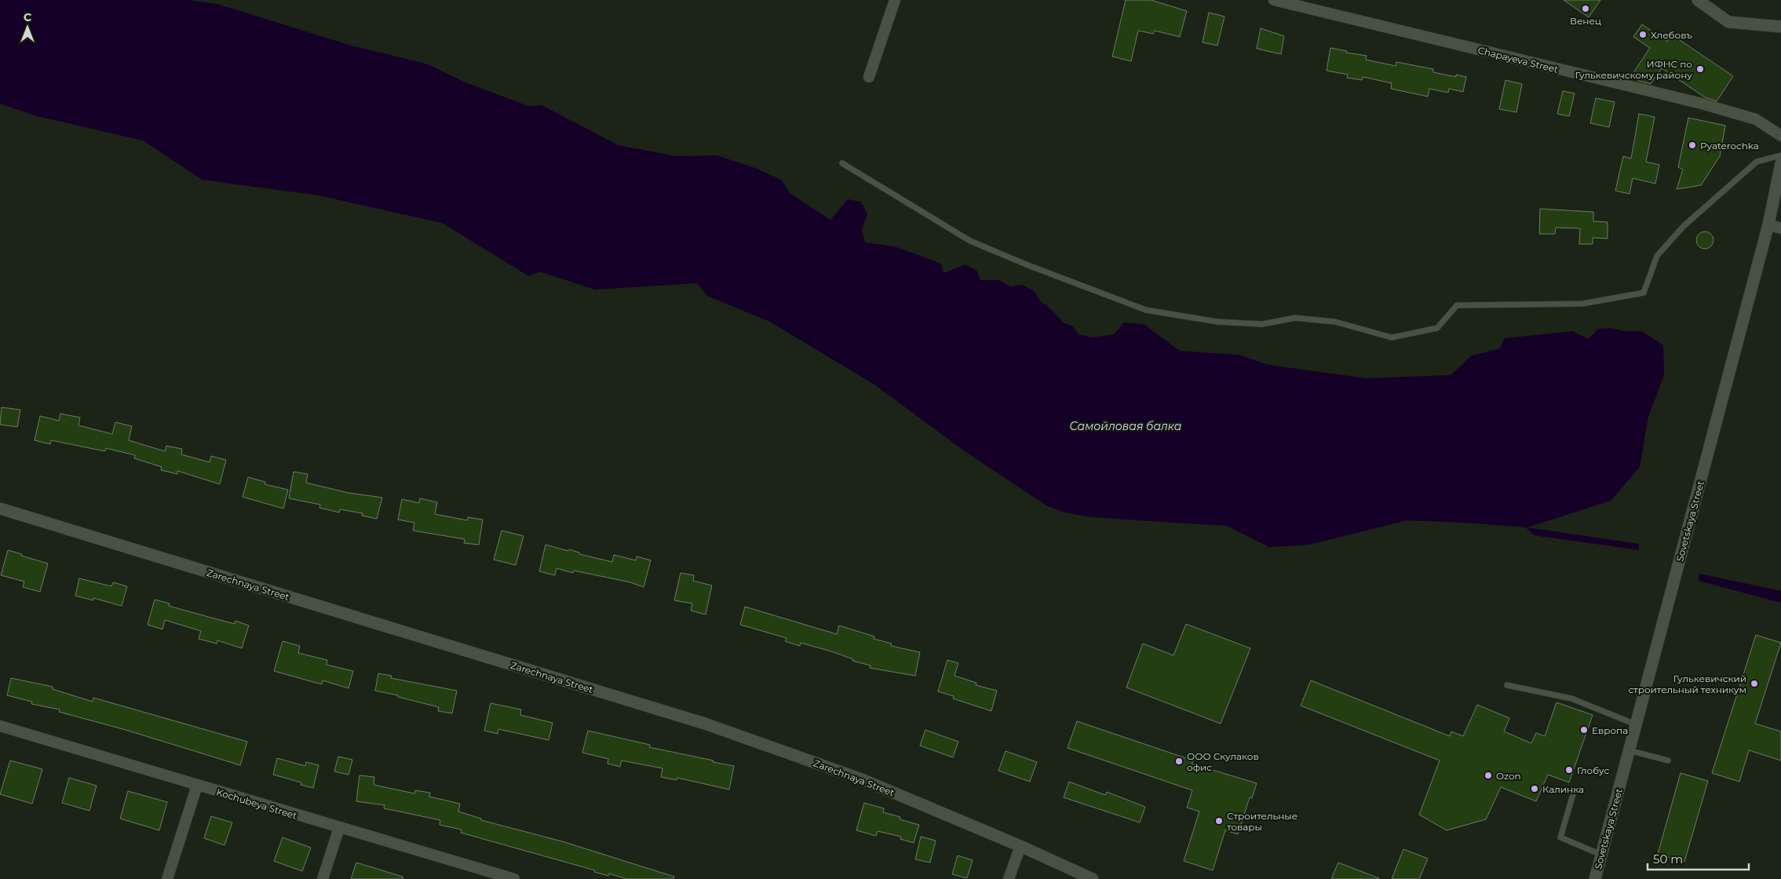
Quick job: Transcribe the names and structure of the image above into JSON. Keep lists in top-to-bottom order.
{
  "streets": {
    "main road": ["Sovetskaya Street", "Zarechnaya Street"],
    "street": ["Chapayeva Street", "Kochubeya Street"]
  },
  "water": ["Самойловая балка"],
  "places": [
    "Венец",
    "Хлебовъ",
    "ИФНС по Гулькевичскому району",
    "Pyaterochka",
    "Гулькевичский строительный техникум",
    "Европа",
    "ООО Скулаков офис",
    "Глобус",
    "Ozon",
    "Калинка",
    "Строительные товары"
  ],
  "scale_bar": "50 m",
  "north": "top"
}
